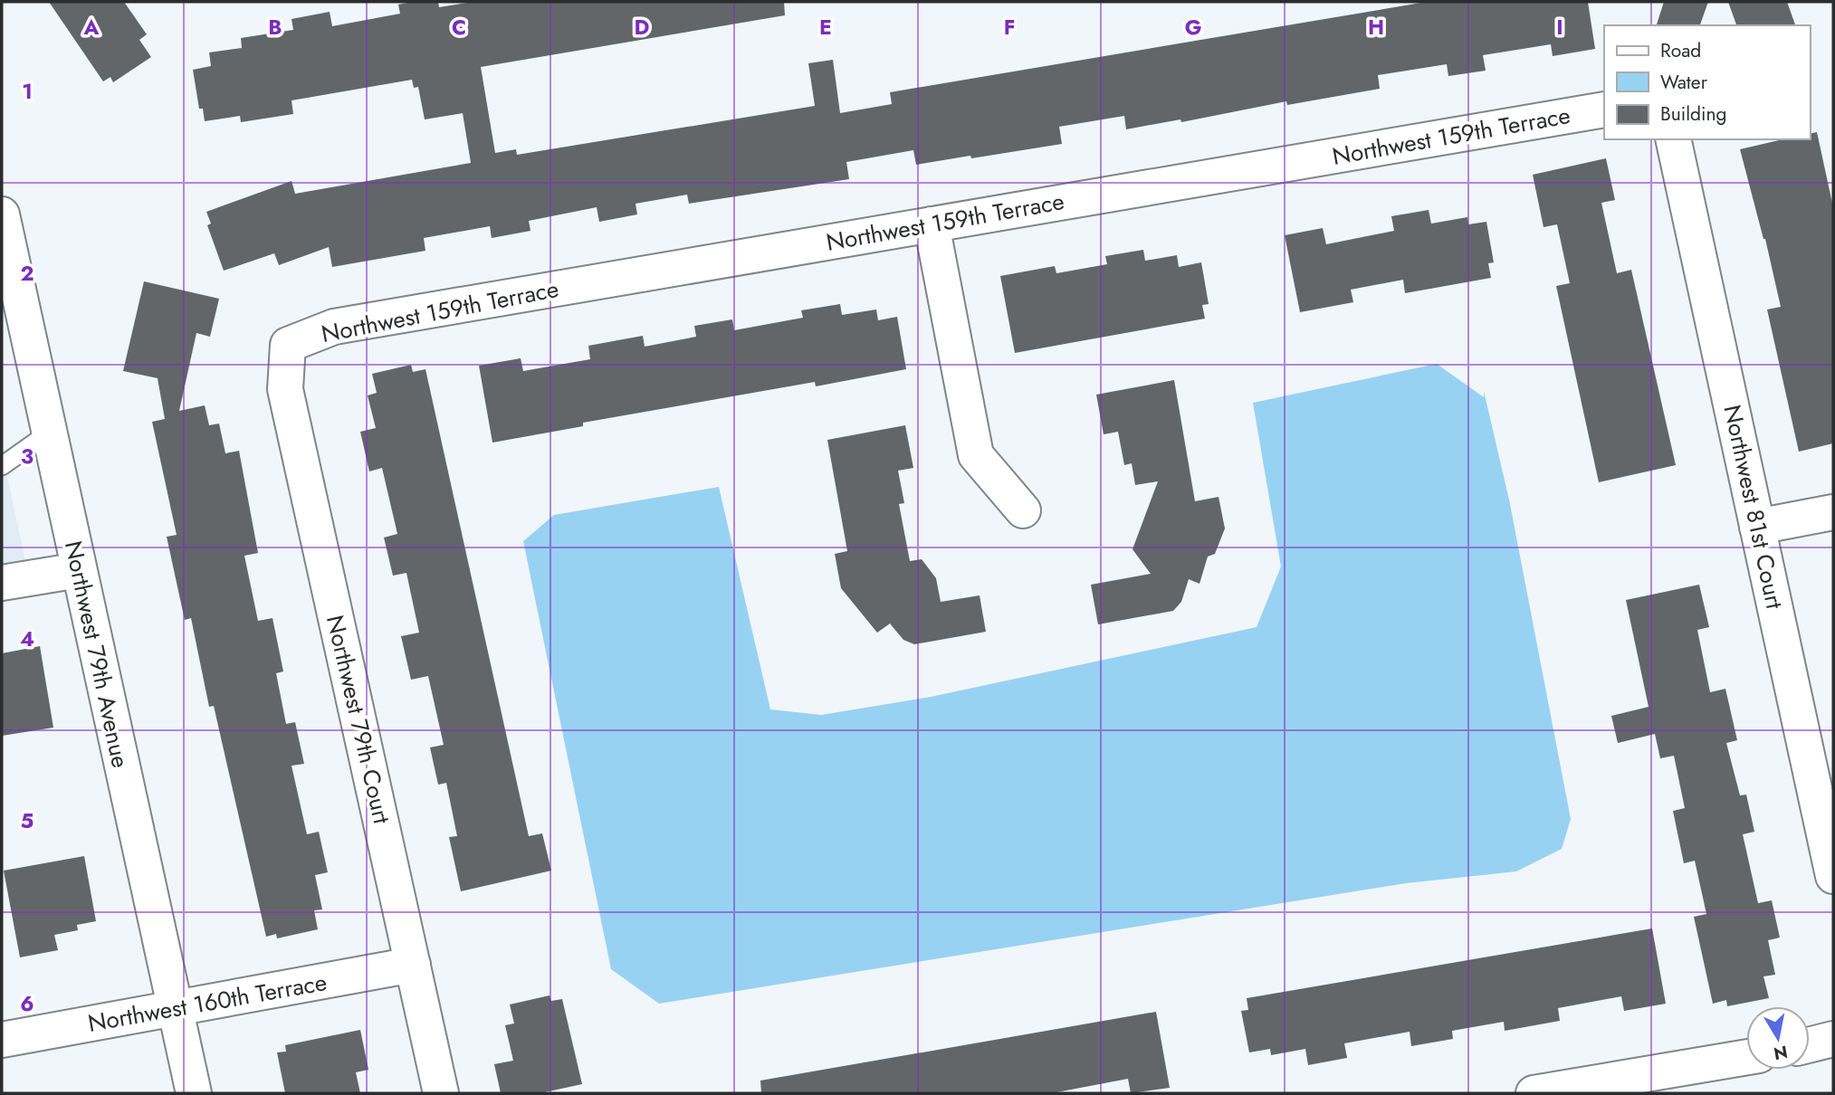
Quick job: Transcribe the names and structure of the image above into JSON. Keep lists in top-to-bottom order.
{
  "streets": {
    "street": [
      "Northwest 159th Terrace",
      "Northwest 81st Court",
      "Northwest 79th Avenue",
      "Northwest 79th Court",
      "Northwest 160th Terrace"
    ]
  },
  "crossings": [
    ["Northwest 159th Terrace", "Northwest 79th Court"],
    ["Northwest 79th Avenue", "Northwest 160th Terrace"],
    ["Northwest 79th Court", "Northwest 160th Terrace"]
  ],
  "legend": ["Road", "Water", "Building"],
  "north": "bottom",
  "grid": {
    "columns": [
      "A",
      "B",
      "C",
      "D",
      "E",
      "F",
      "G",
      "H",
      "I"
    ],
    "rows": [
      "1",
      "2",
      "3",
      "4",
      "5",
      "6"
    ]
  }
}
